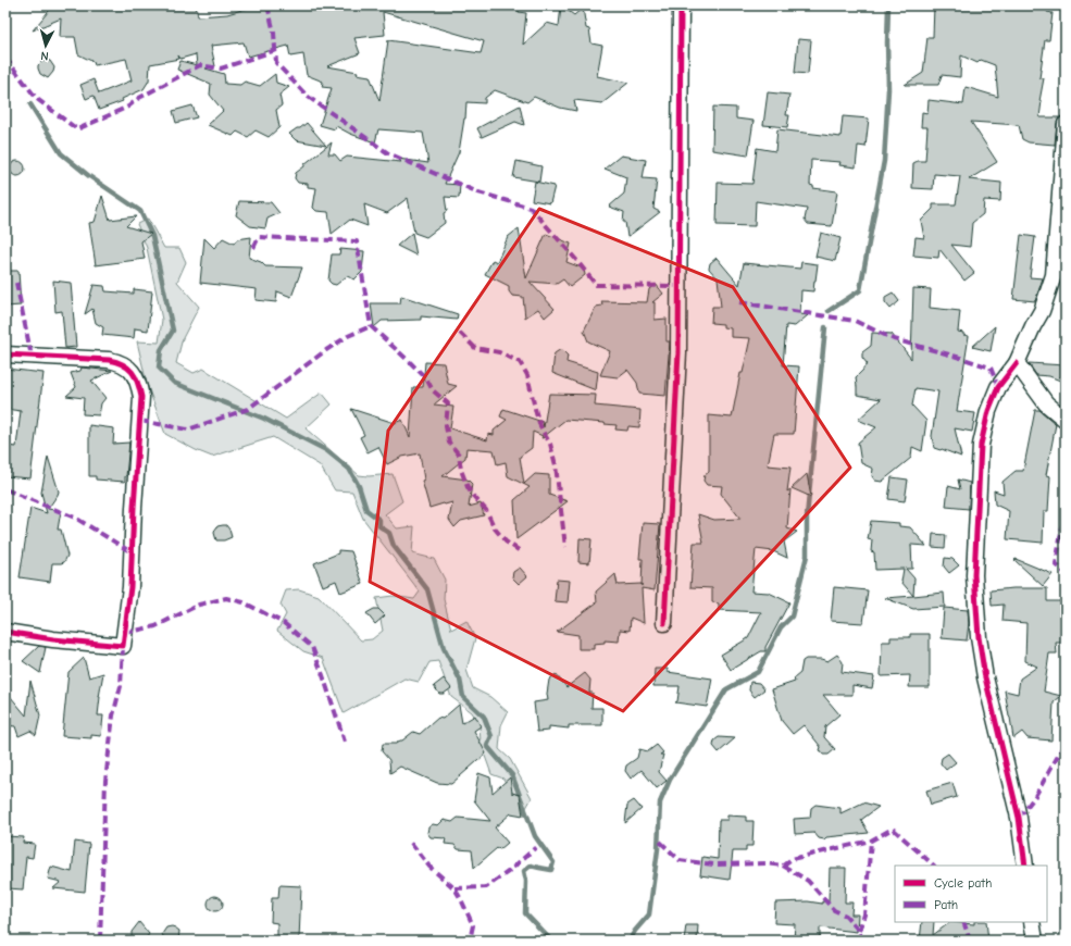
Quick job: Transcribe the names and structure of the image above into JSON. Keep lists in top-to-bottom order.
{
  "legend": ["Cycle path", "Path"],
  "north": "bottom"
}
